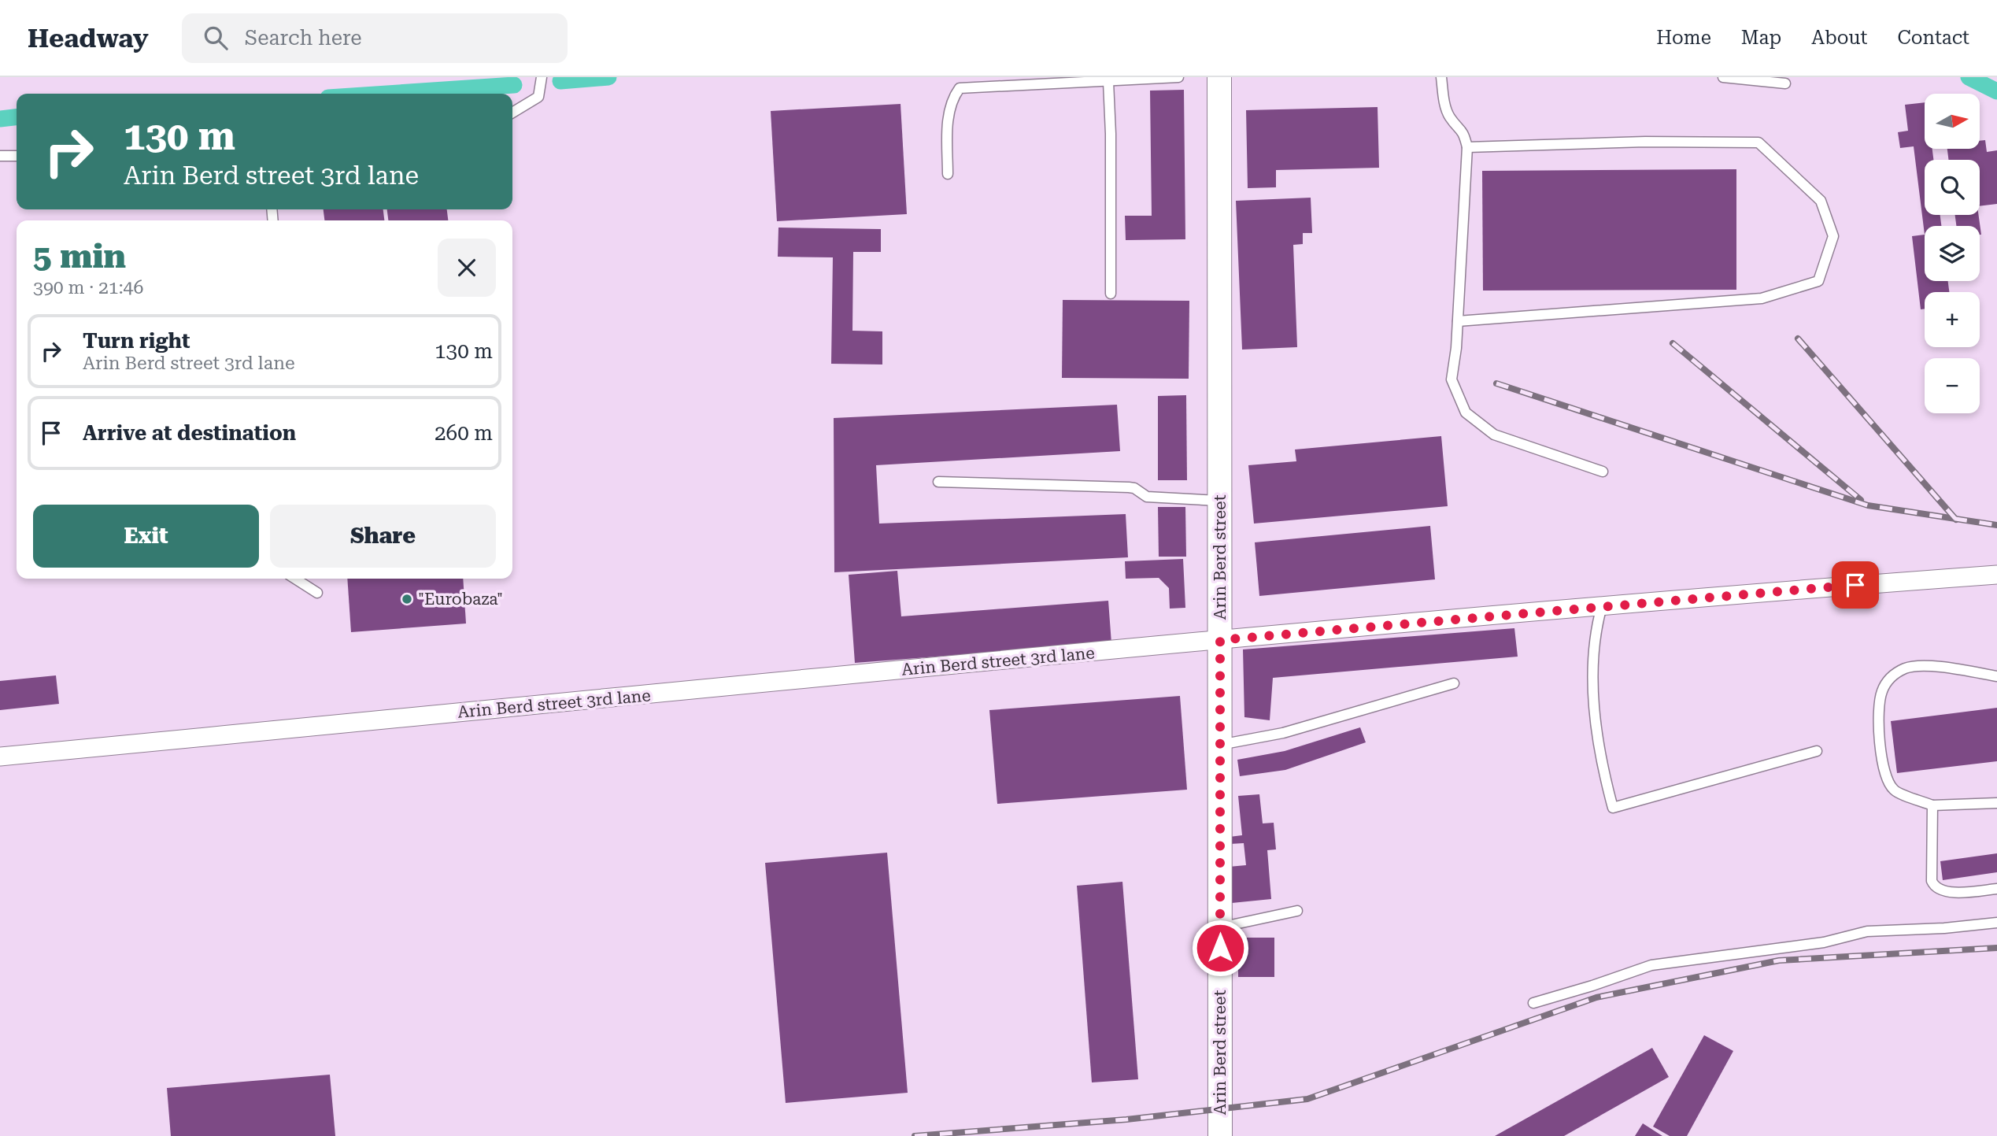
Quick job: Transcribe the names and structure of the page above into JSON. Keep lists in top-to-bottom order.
{
  "streets": {
    "street": ["Arin Berd street", "Arin Berd street 3rd lane"]
  },
  "crossings": [
    ["Arin Berd street", "Arin Berd street 3rd lane"]
  ],
  "places": ["\"Eurobaza\""],
  "north": "right",
  "page": {
    "header": "Headway",
    "search": "Search here",
    "nav": [
      "Home",
      "Map",
      "About",
      "Contact"
    ],
    "map_buttons": ["+", "−"],
    "turn": ["130 m", "Arin Berd street 3rd lane"],
    "heading": ["5 min", "390 m · 21:46"],
    "list": [
      {
        "name": "Turn right",
        "note": "Arin Berd street 3rd lane",
        "value": "130 m"
      },
      {
        "name": "Arrive at destination",
        "value": "260 m"
      }
    ],
    "buttons": ["Exit", "Share"]
  }
}
